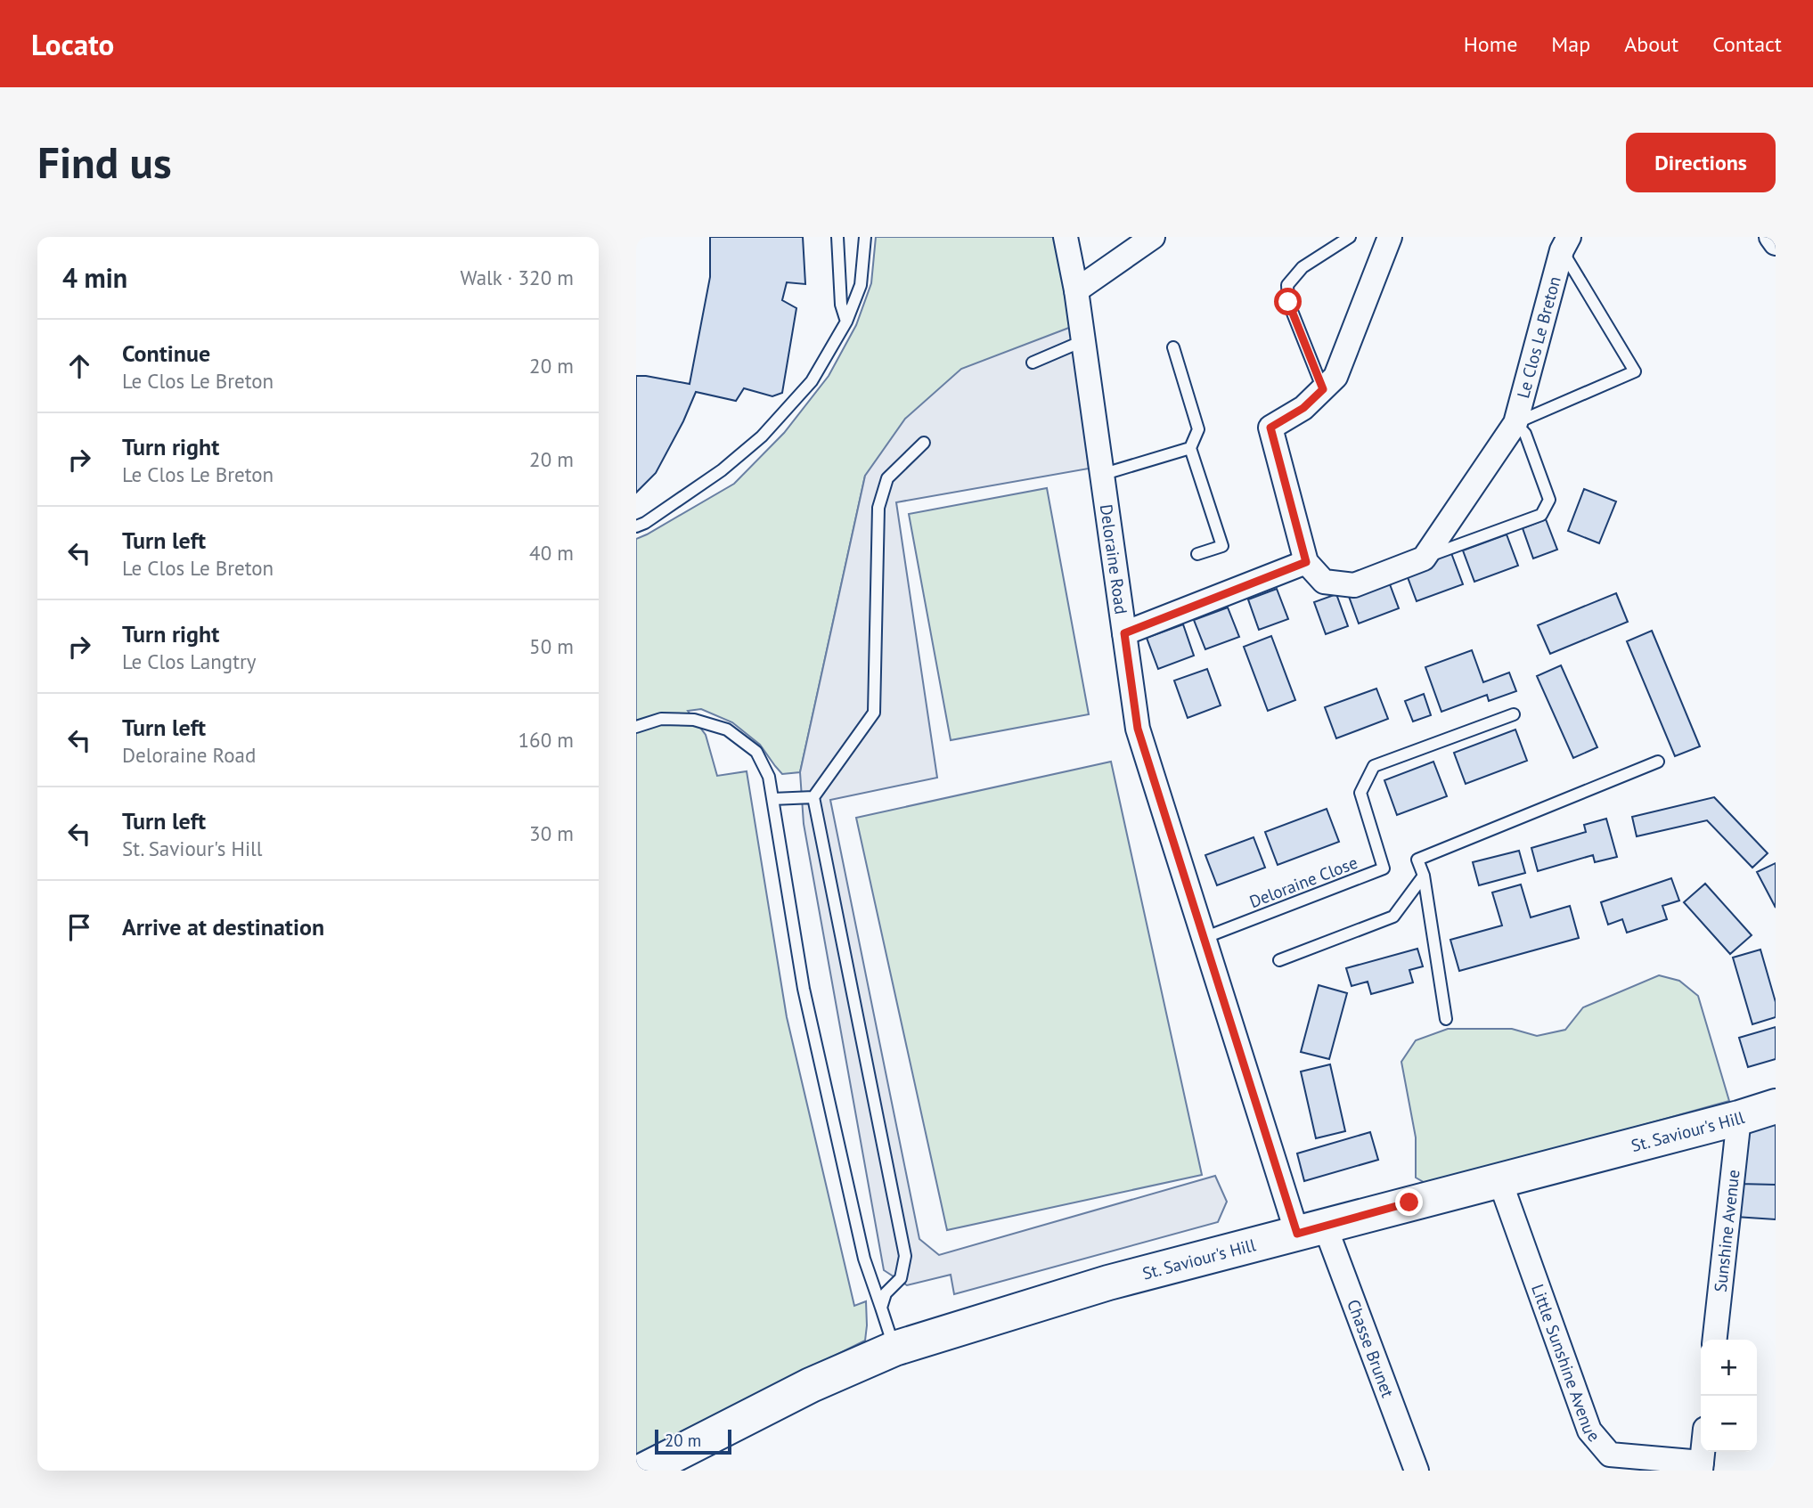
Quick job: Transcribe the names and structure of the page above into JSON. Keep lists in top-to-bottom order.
{
  "streets": {
    "main road": ["St. Saviour's Hill"],
    "street": [
      "Le Clos Le Breton",
      "Deloraine Road",
      "Sunshine Avenue",
      "Chasse Brunet",
      "Little Sunshine Avenue"
    ],
    "lane": ["Deloraine Close"]
  },
  "crossings": [
    ["Deloraine Road", "Deloraine Close"],
    ["Deloraine Road", "St. Saviour's Hill"],
    ["Deloraine Road", "Chasse Brunet"],
    ["St. Saviour's Hill", "Sunshine Avenue"],
    ["St. Saviour's Hill", "Chasse Brunet"],
    ["St. Saviour's Hill", "Little Sunshine Avenue"]
  ],
  "scale_bar": "20 m",
  "page": {
    "header": "Locato",
    "nav": [
      "Home",
      "Map",
      "About",
      "Contact"
    ],
    "buttons": "Directions",
    "title": "Find us",
    "heading": ["4 min", "Walk · 320 m"],
    "list": [
      ["Continue", "Le Clos Le Breton", "20 m"],
      ["Turn right", "Le Clos Le Breton", "20 m"],
      ["Turn left", "Le Clos Le Breton", "40 m"],
      ["Turn right", "Le Clos Langtry", "50 m"],
      ["Turn left", "Deloraine Road", "160 m"],
      ["Turn left", "St. Saviour's Hill", "30 m"],
      "Arrive at destination"
    ],
    "map_buttons": ["+", "−"],
    "scale": "20 m"
  }
}
